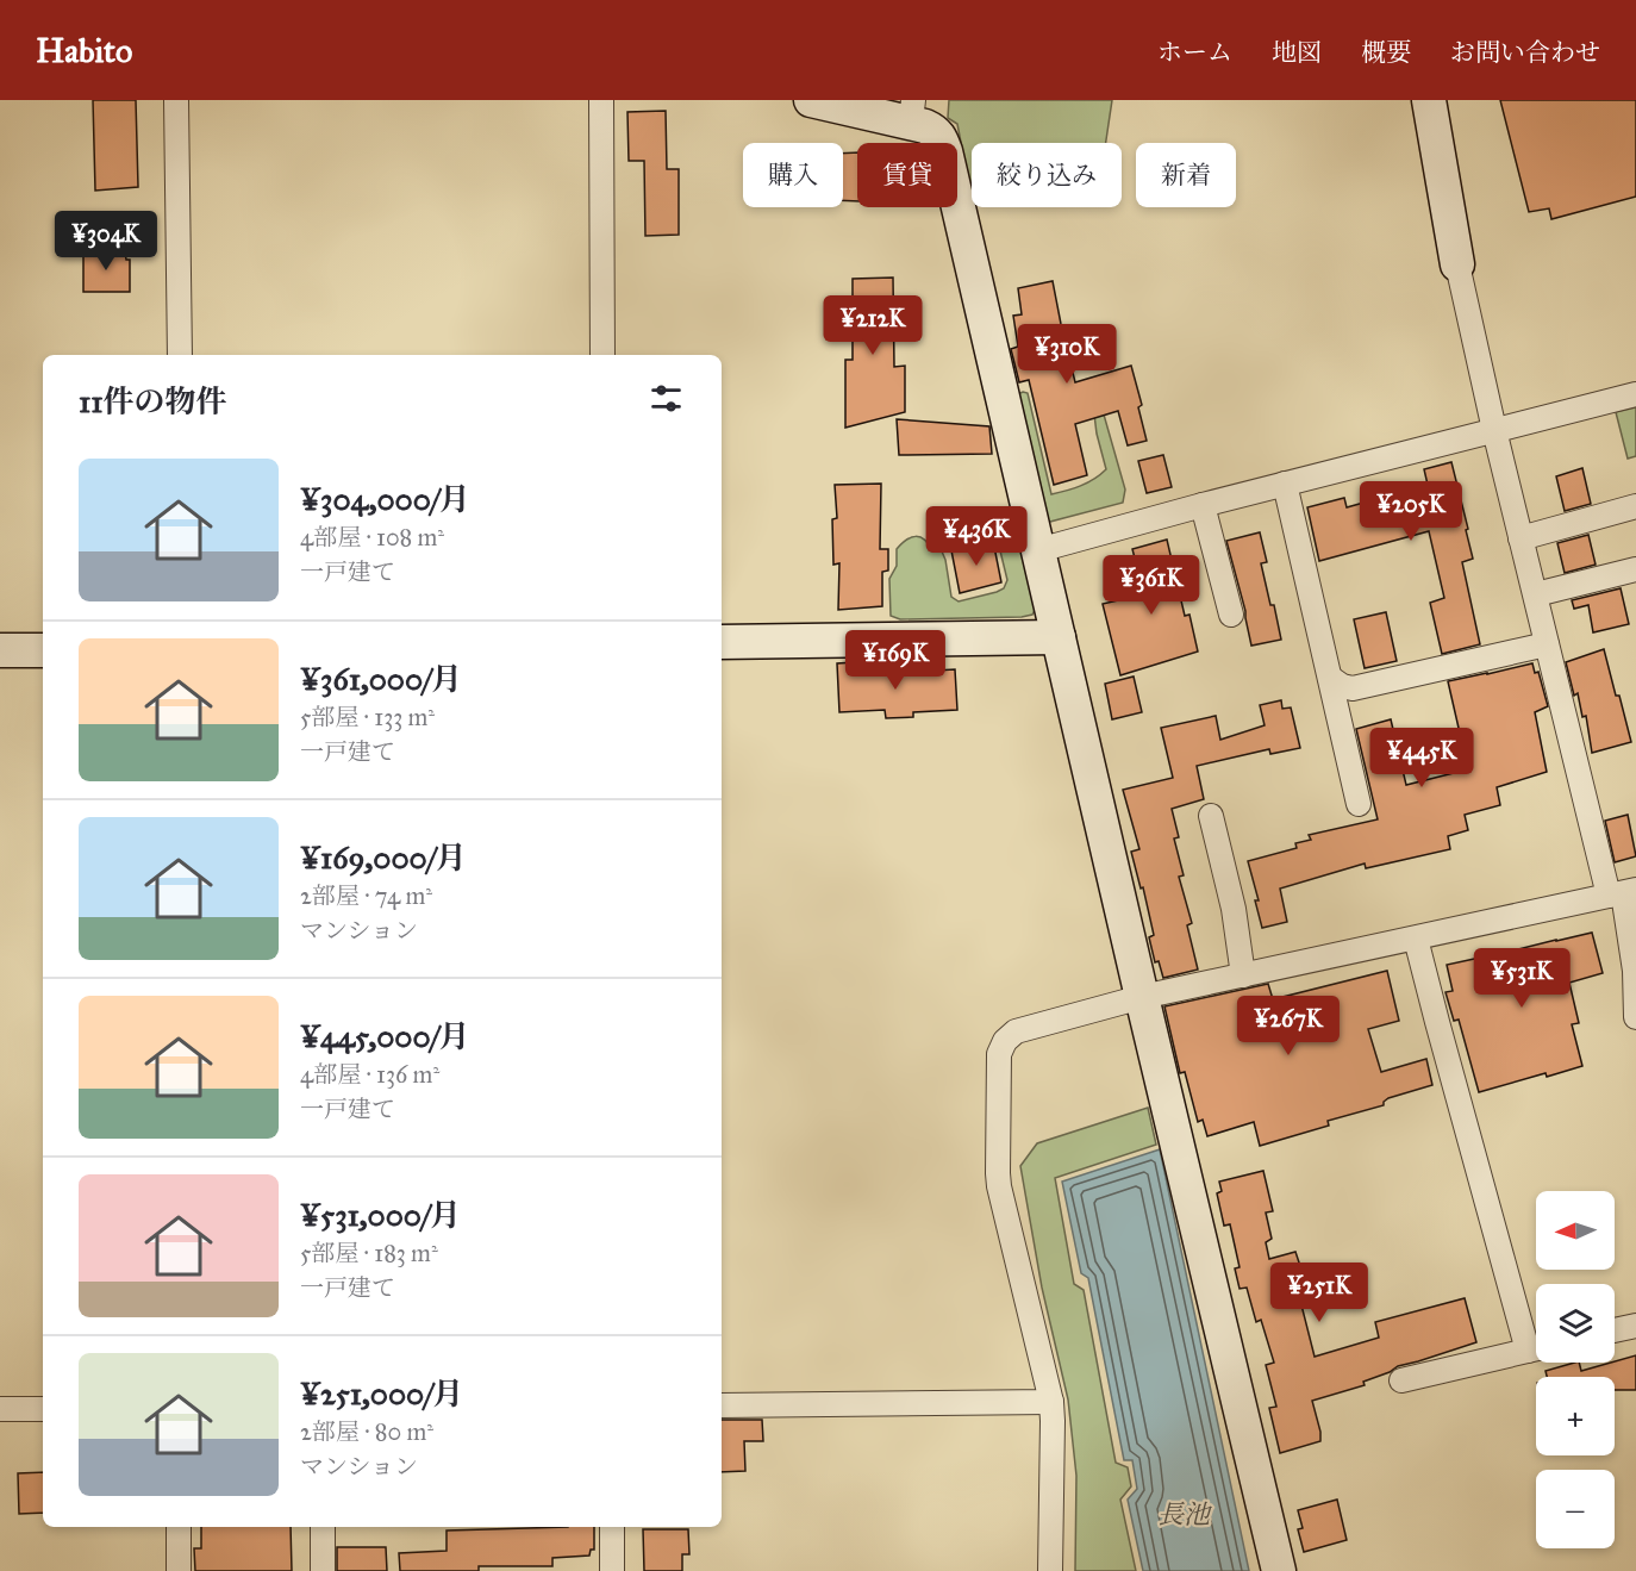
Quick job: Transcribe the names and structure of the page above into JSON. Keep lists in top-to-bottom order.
{
  "water": ["長池"],
  "north": "left",
  "page": {
    "header": "Habito",
    "nav": [
      "ホーム",
      "地図",
      "概要",
      "お問い合わせ"
    ],
    "chip": [
      "購入",
      "賃貸",
      "絞り込み",
      "新着"
    ],
    "price": [
      "¥304K",
      "¥212K",
      "¥310K",
      "¥205K",
      "¥436K",
      "¥361K",
      "¥169K",
      "¥445K",
      "¥531K",
      "¥267K",
      "¥251K"
    ],
    "heading": "11件の物件",
    "list": [
      {
        "name": "¥304,000/月",
        "note": "4部屋 · 108 m² · 一戸建て"
      },
      {
        "name": "¥361,000/月",
        "note": "5部屋 · 133 m² · 一戸建て"
      },
      {
        "name": "¥169,000/月",
        "note": "2部屋 · 74 m² · マンション"
      },
      {
        "name": "¥445,000/月",
        "note": "4部屋 · 136 m² · 一戸建て"
      },
      {
        "name": "¥531,000/月",
        "note": "5部屋 · 183 m² · 一戸建て"
      },
      {
        "name": "¥251,000/月",
        "note": "2部屋 · 80 m² · マンション"
      }
    ],
    "map_buttons": ["+", "−"]
  }
}
